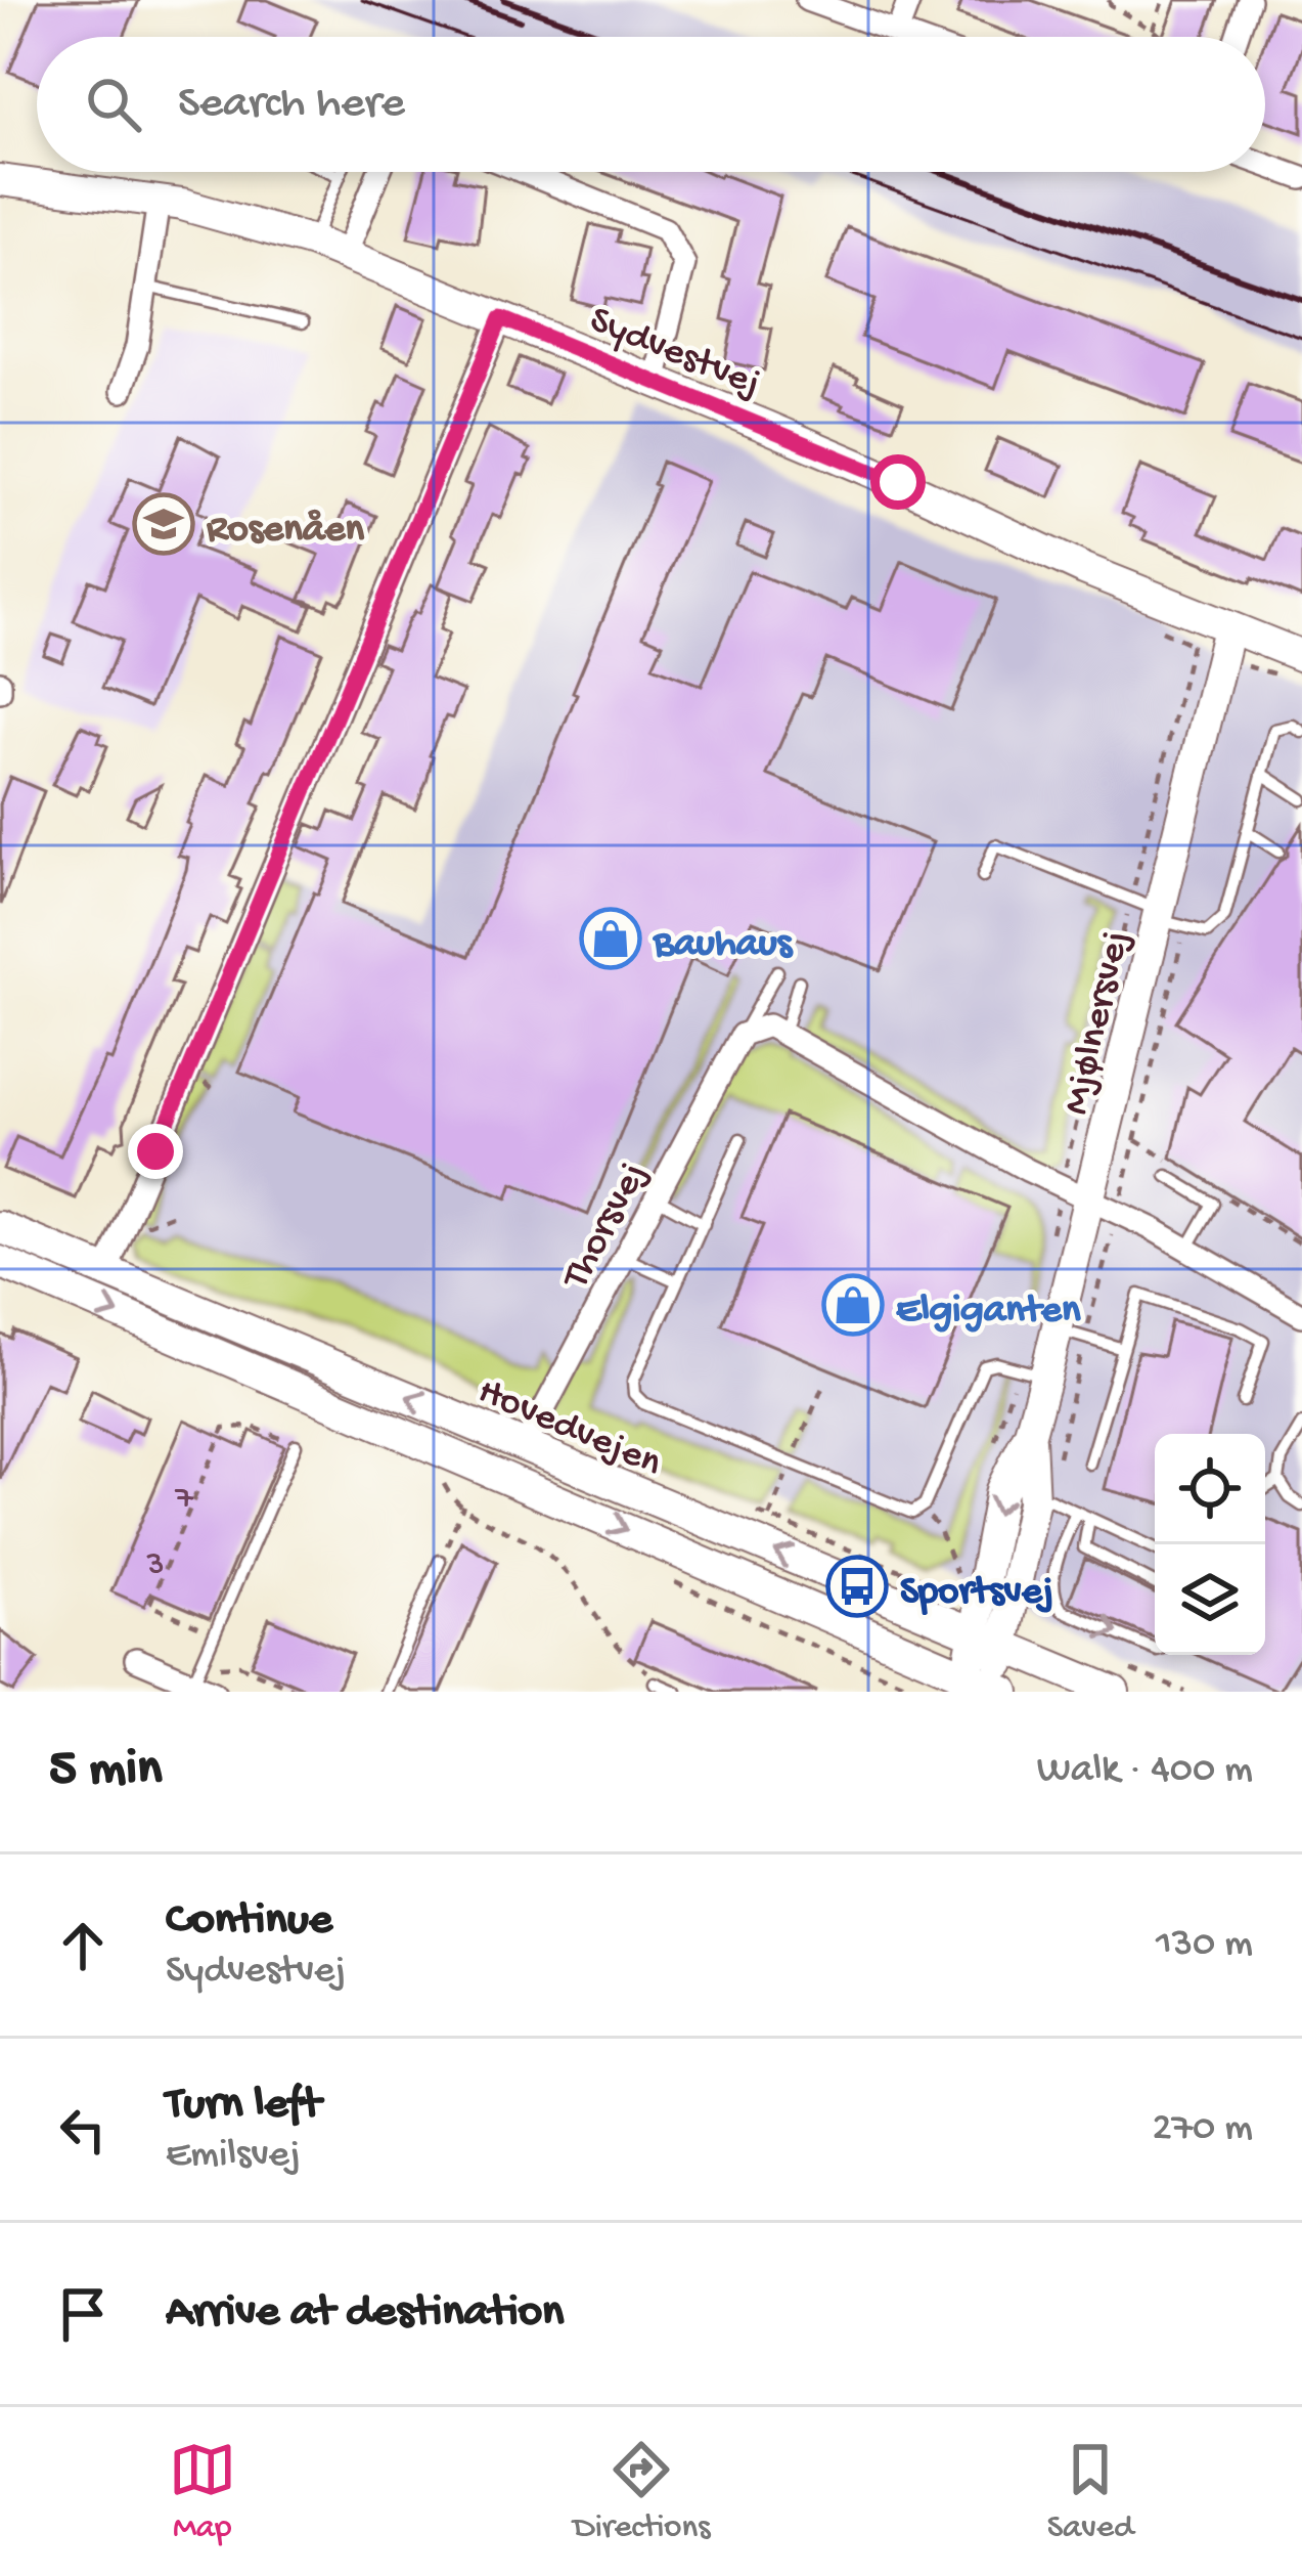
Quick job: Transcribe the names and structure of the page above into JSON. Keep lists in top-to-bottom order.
{
  "streets": {
    "street": [
      "Sydvestvej",
      "Mjølnersvej",
      "Thorsvej",
      "Hovedvejen"
    ]
  },
  "crossings": [
    ["Sydvestvej", "Mjølnersvej"],
    ["Mjølnersvej", "Hovedvejen"],
    ["Thorsvej", "Hovedvejen"]
  ],
  "places": {
    "school or university": ["Rosenåen"],
    "shop": ["Bauhaus", "Elgiganten"],
    "bus stop": ["Sportsvej"]
  },
  "house_numbers": ["7", "3"],
  "page": {
    "search": "Search here",
    "heading": ["5 min", "Walk · 400 m"],
    "list": [
      ["Continue", "Sydvestvej", "130 m"],
      ["Turn left", "Emilsvej", "270 m"],
      "Arrive at destination"
    ],
    "nav": ["Map", "Directions", "Saved"]
  }
}
